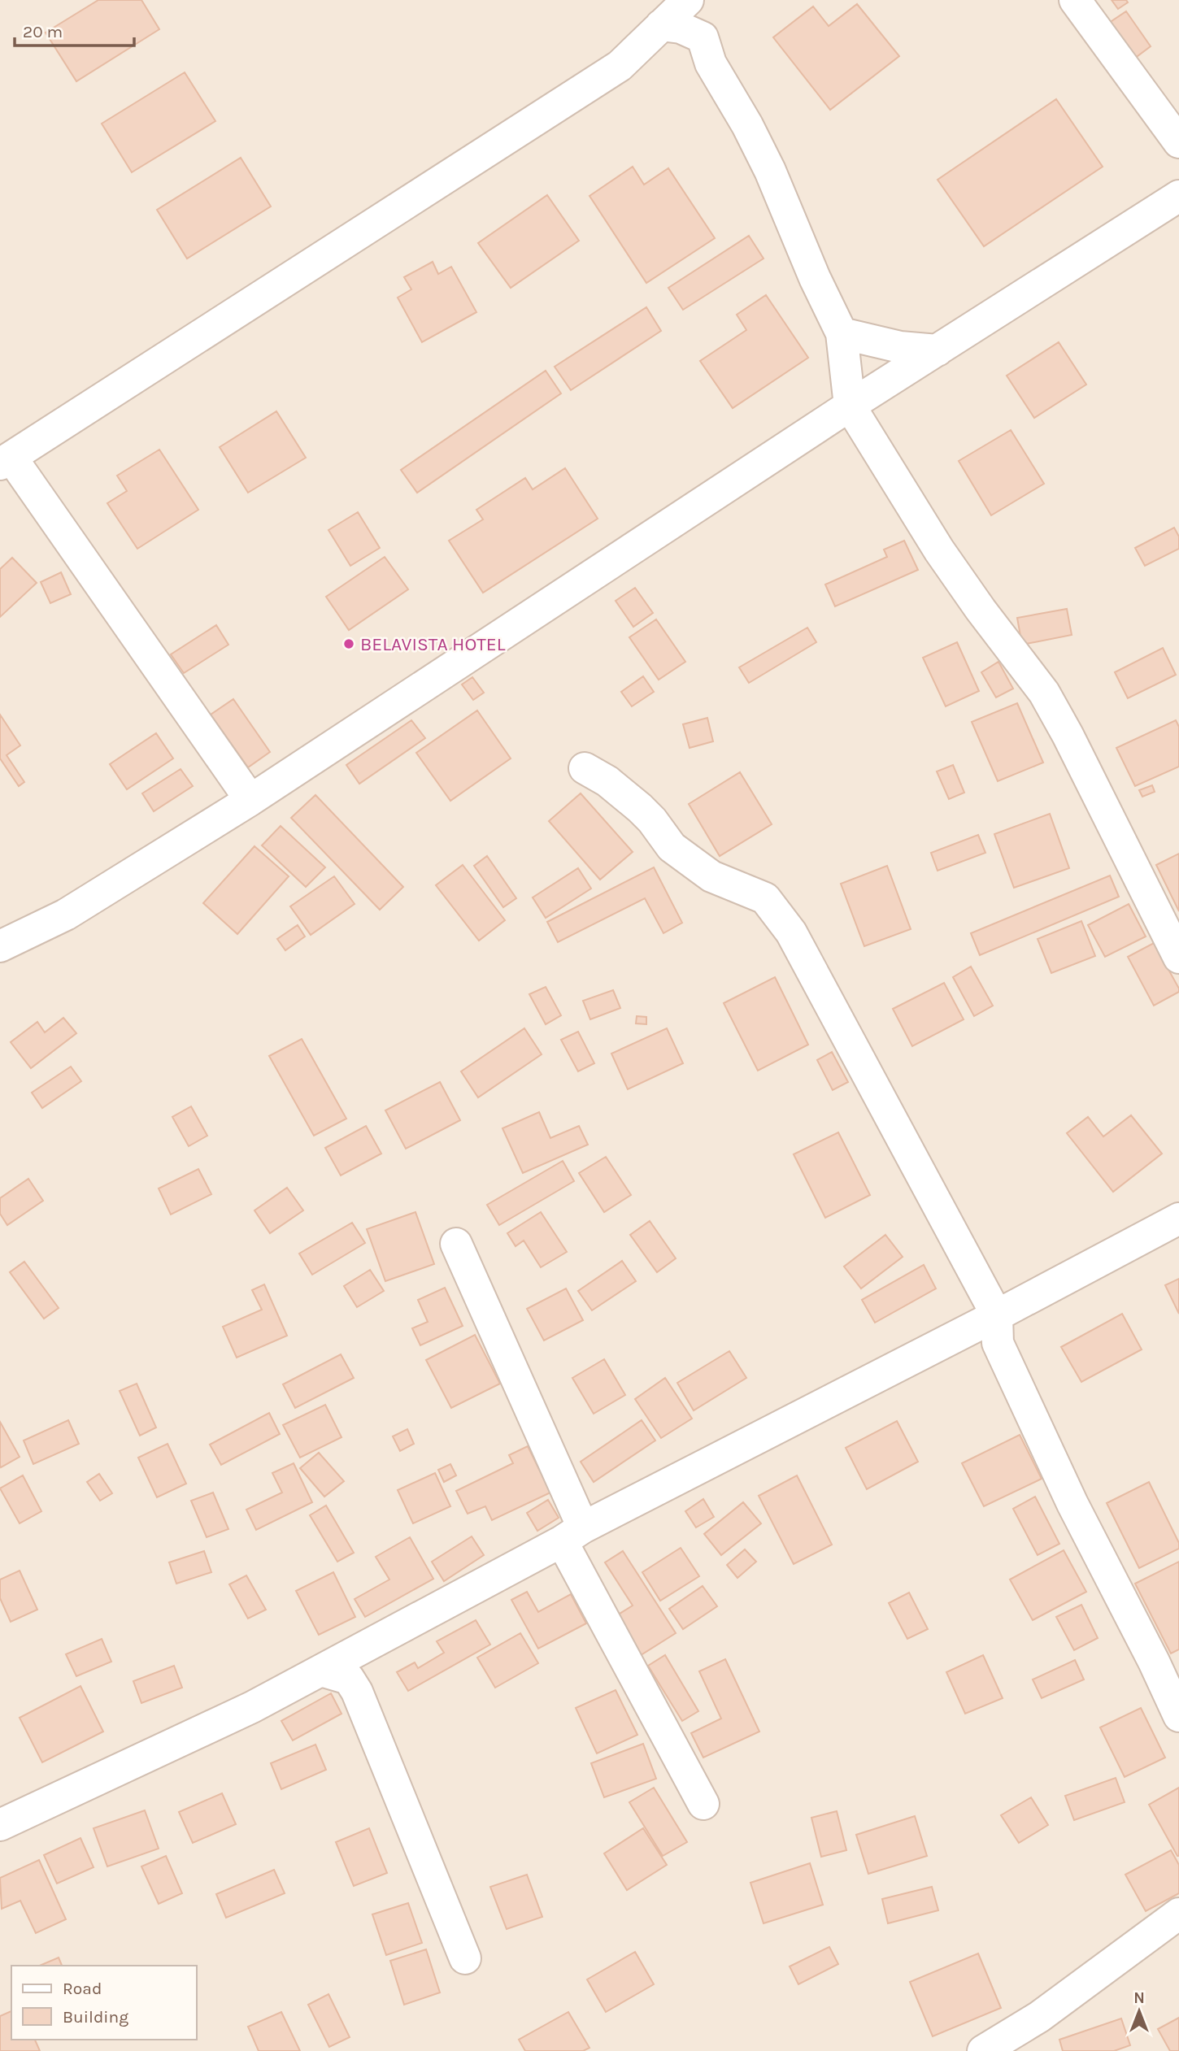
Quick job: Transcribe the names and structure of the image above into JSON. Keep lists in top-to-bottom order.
{
  "places": ["BELAVISTA HOTEL"],
  "legend": ["Road", "Building"],
  "scale_bar": "20 m",
  "north": "top"
}
